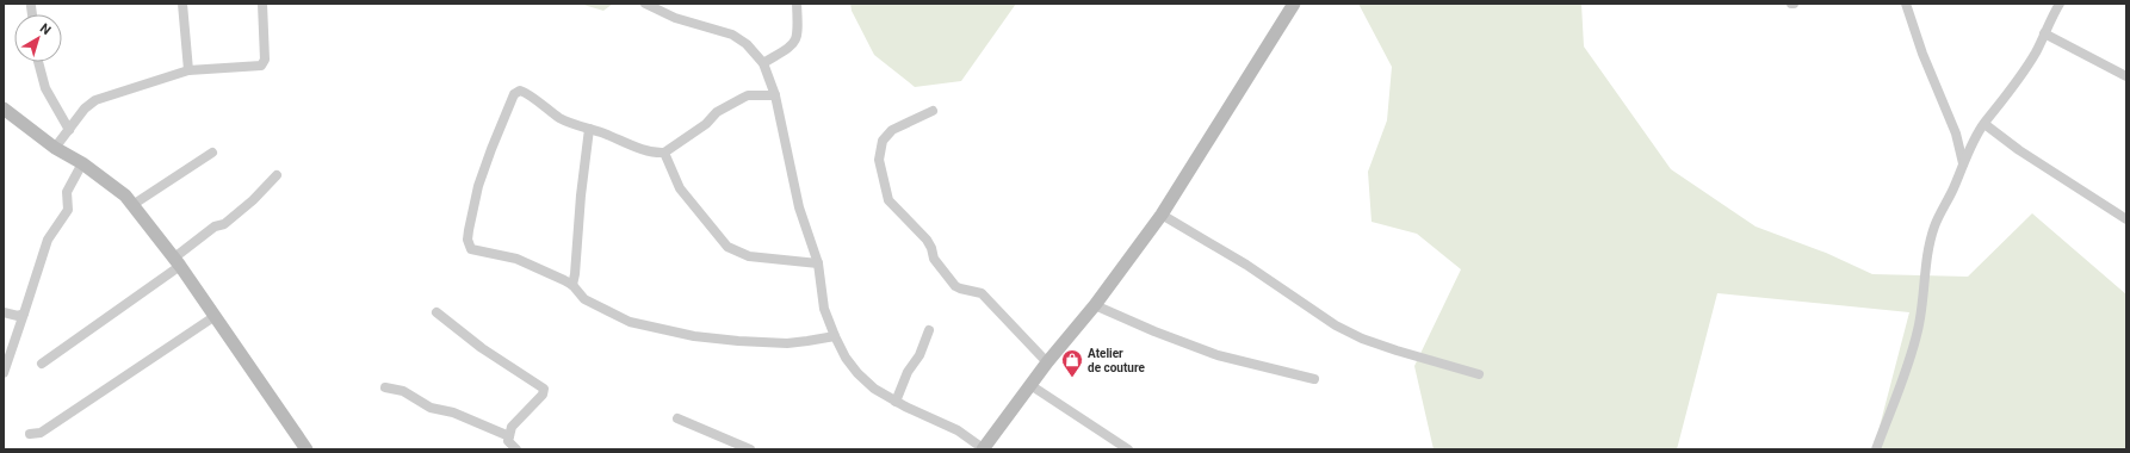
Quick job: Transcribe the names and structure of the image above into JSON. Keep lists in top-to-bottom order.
{
  "places": {
    "shop": ["Atelier de couture"]
  },
  "north": "top right"
}
